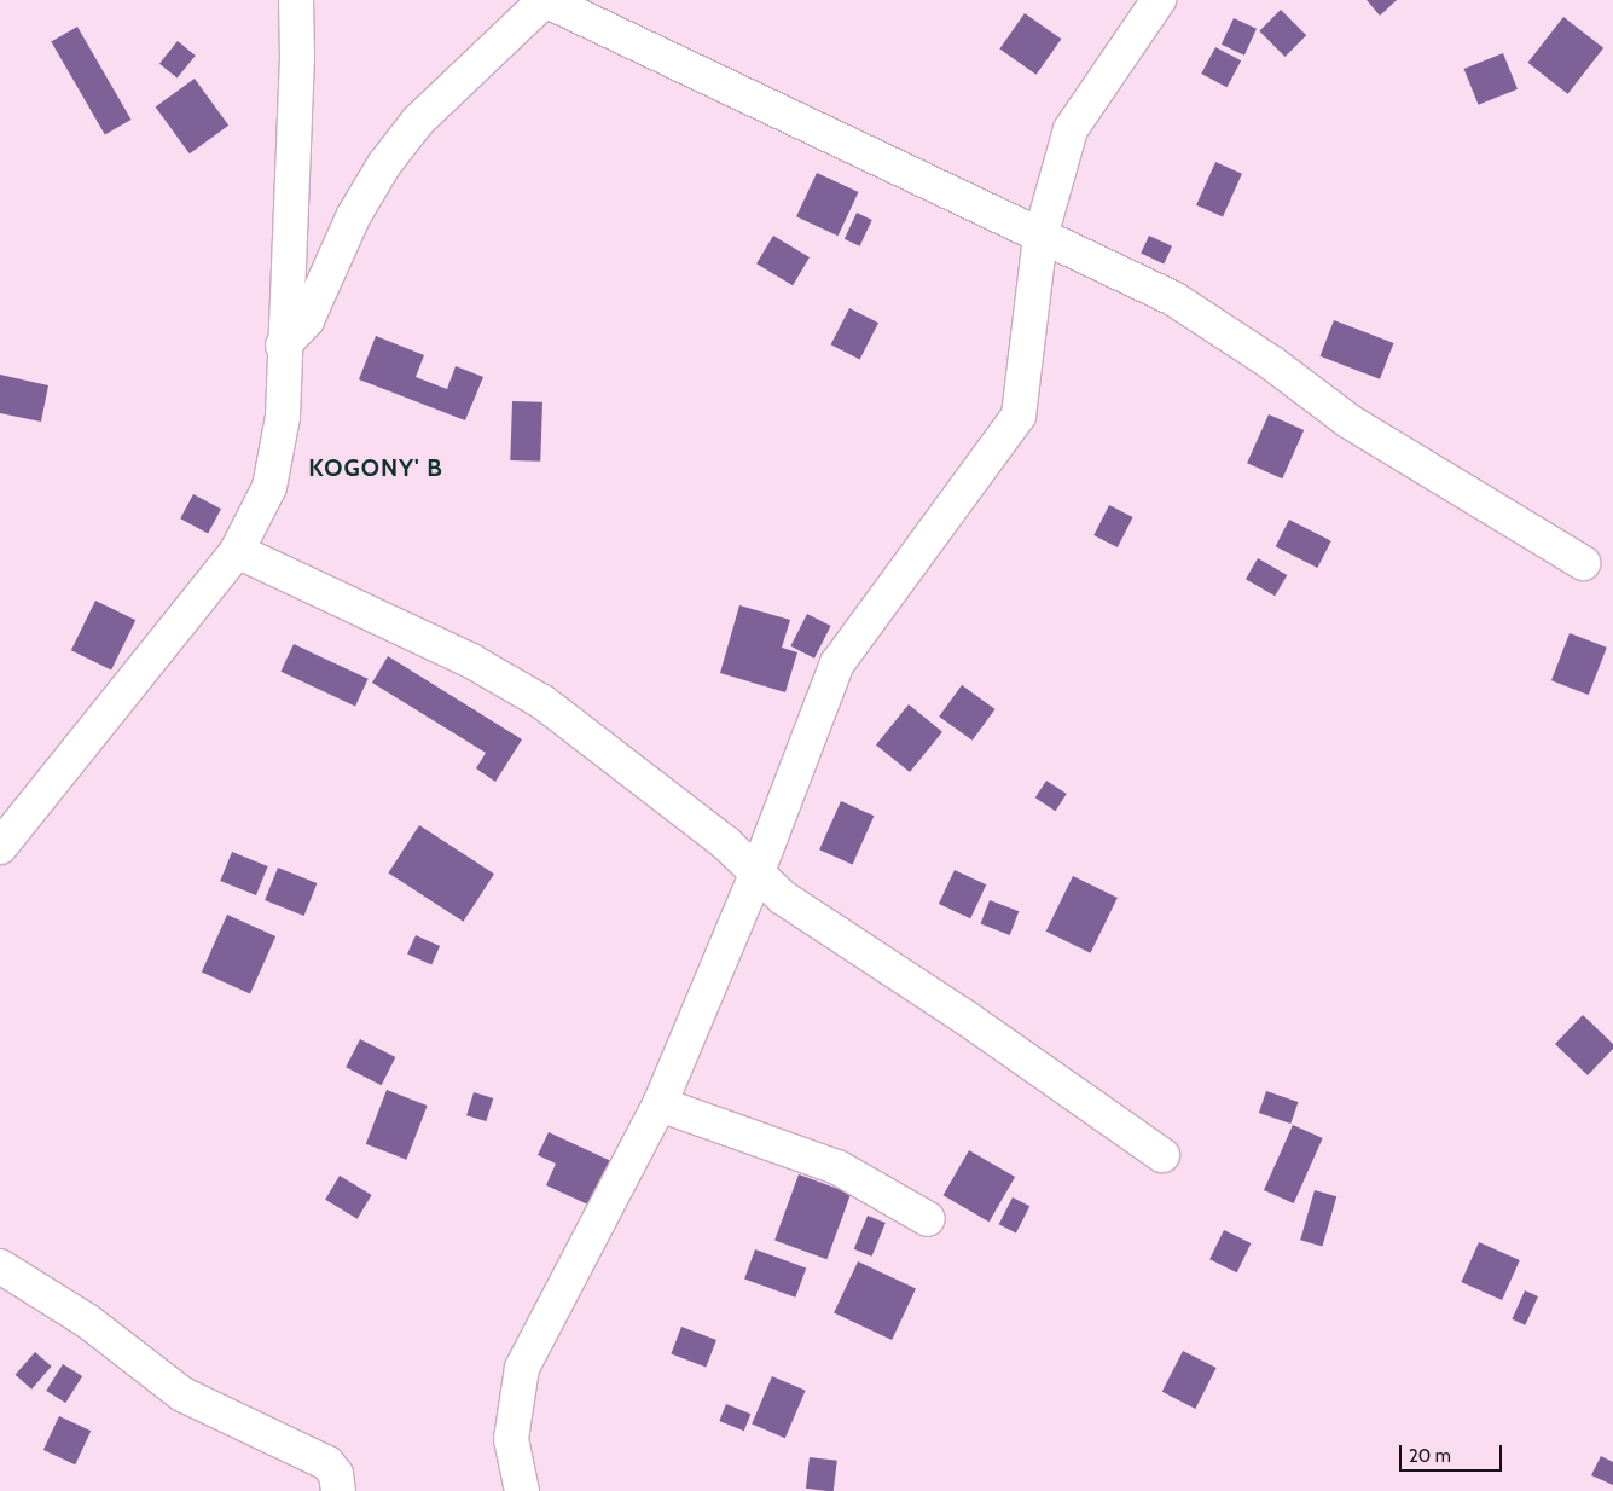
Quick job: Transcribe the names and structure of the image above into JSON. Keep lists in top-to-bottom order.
{
  "districts": ["KOGONY' B"],
  "scale_bar": "20 m"
}
